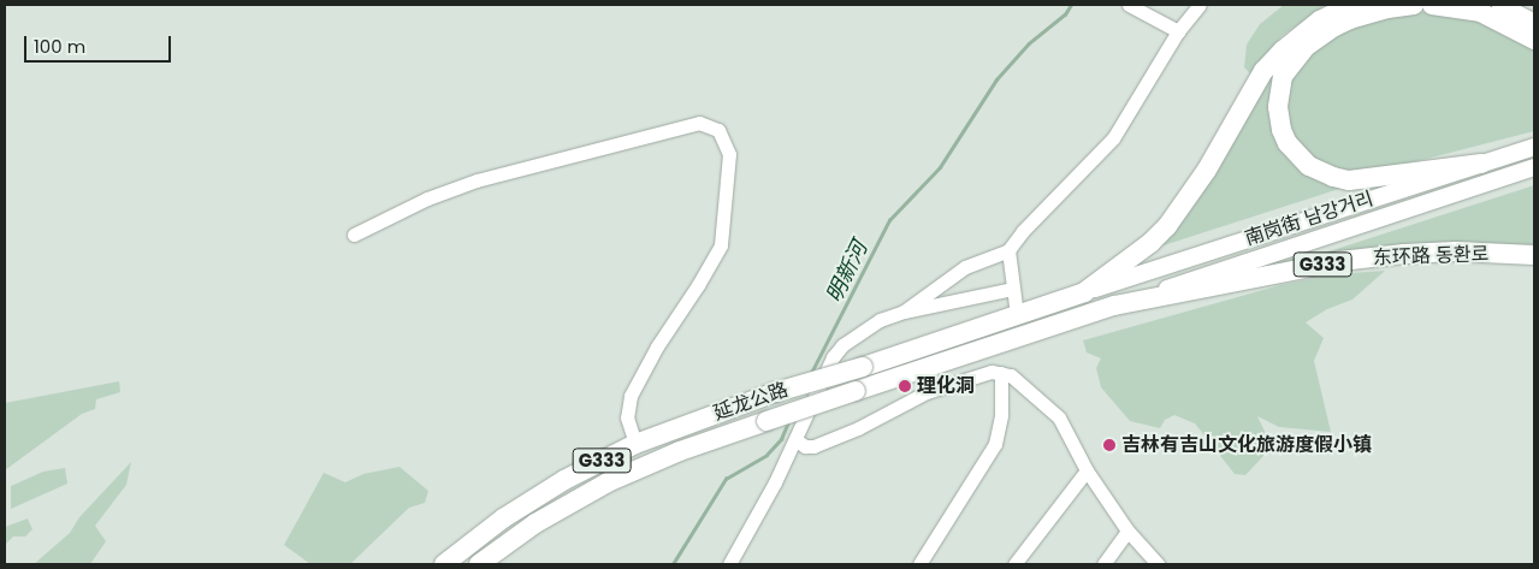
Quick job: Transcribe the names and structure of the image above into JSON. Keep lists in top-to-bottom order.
{
  "streets": {
    "highway": ["东环路 동환로", "G333", "延龙公路"],
    "main road": ["南岗街 남강거리"]
  },
  "crossings": [
    ["南岗街 남강거리", "东环路 동환로"],
    ["南岗街 남강거리", "G333"],
    ["南岗街 남강거리", "延龙公路"],
    ["东环路 동환로", "延龙公路"],
    ["G333", "延龙公路"]
  ],
  "water": ["明新河"],
  "places": ["理化洞", "吉林有吉山文化旅游度假小镇"],
  "scale_bar": "100 m"
}
